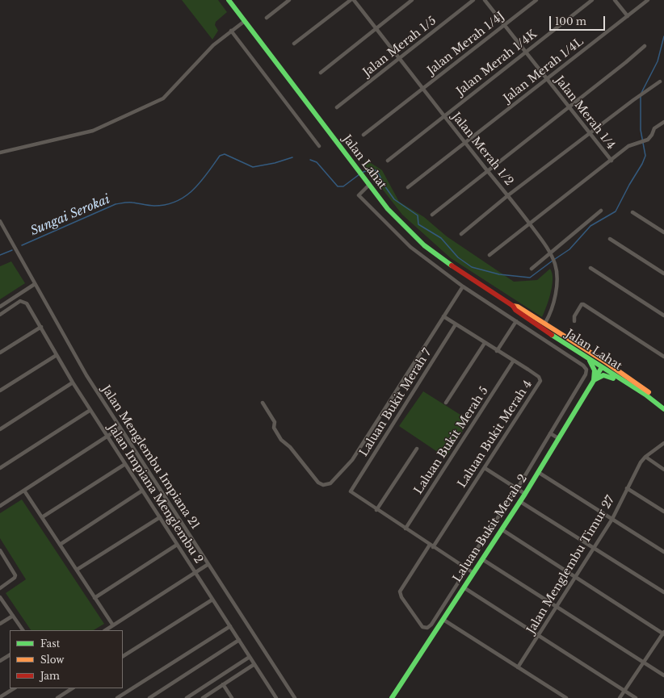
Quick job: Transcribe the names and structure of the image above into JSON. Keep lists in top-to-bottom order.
{
  "streets": {
    "main road": ["Jalan Lahat", "Laluan Bukit Merah 2"],
    "street": [
      "Jalan Merah 1/4J",
      "Jalan Merah 1/5",
      "Jalan Merah 1/4K",
      "Jalan Merah 1/4L",
      "Jalan Merah 1/4",
      "Jalan Merah 1/2",
      "Laluan Bukit Merah 7",
      "Laluan Bukit Merah 4",
      "Laluan Bukit Merah 5",
      "Jalan Menglembu Impiana 21",
      "Jalan Impiana Menglembu 2",
      "Jalan Menglembu Timur 27"
    ]
  },
  "crossings": [
    ["Jalan Merah 1/4J", "Jalan Merah 1/4"],
    ["Jalan Merah 1/4J", "Jalan Merah 1/2"],
    ["Jalan Merah 1/5", "Jalan Merah 1/2"],
    ["Jalan Merah 1/4K", "Jalan Merah 1/4"],
    ["Jalan Merah 1/4K", "Jalan Merah 1/2"],
    ["Jalan Merah 1/4L", "Jalan Merah 1/4"],
    ["Jalan Merah 1/4L", "Jalan Merah 1/2"],
    ["Jalan Merah 1/2", "Jalan Lahat"],
    ["Jalan Lahat", "Laluan Bukit Merah 2"],
    ["Laluan Bukit Merah 7", "Laluan Bukit Merah 4"],
    ["Laluan Bukit Merah 4", "Laluan Bukit Merah 5"],
    ["Laluan Bukit Merah 4", "Laluan Bukit Merah 2"]
  ],
  "water": ["Sungai Serokai"],
  "legend": ["Fast", "Slow", "Jam"],
  "scale_bar": "100 m"
}
